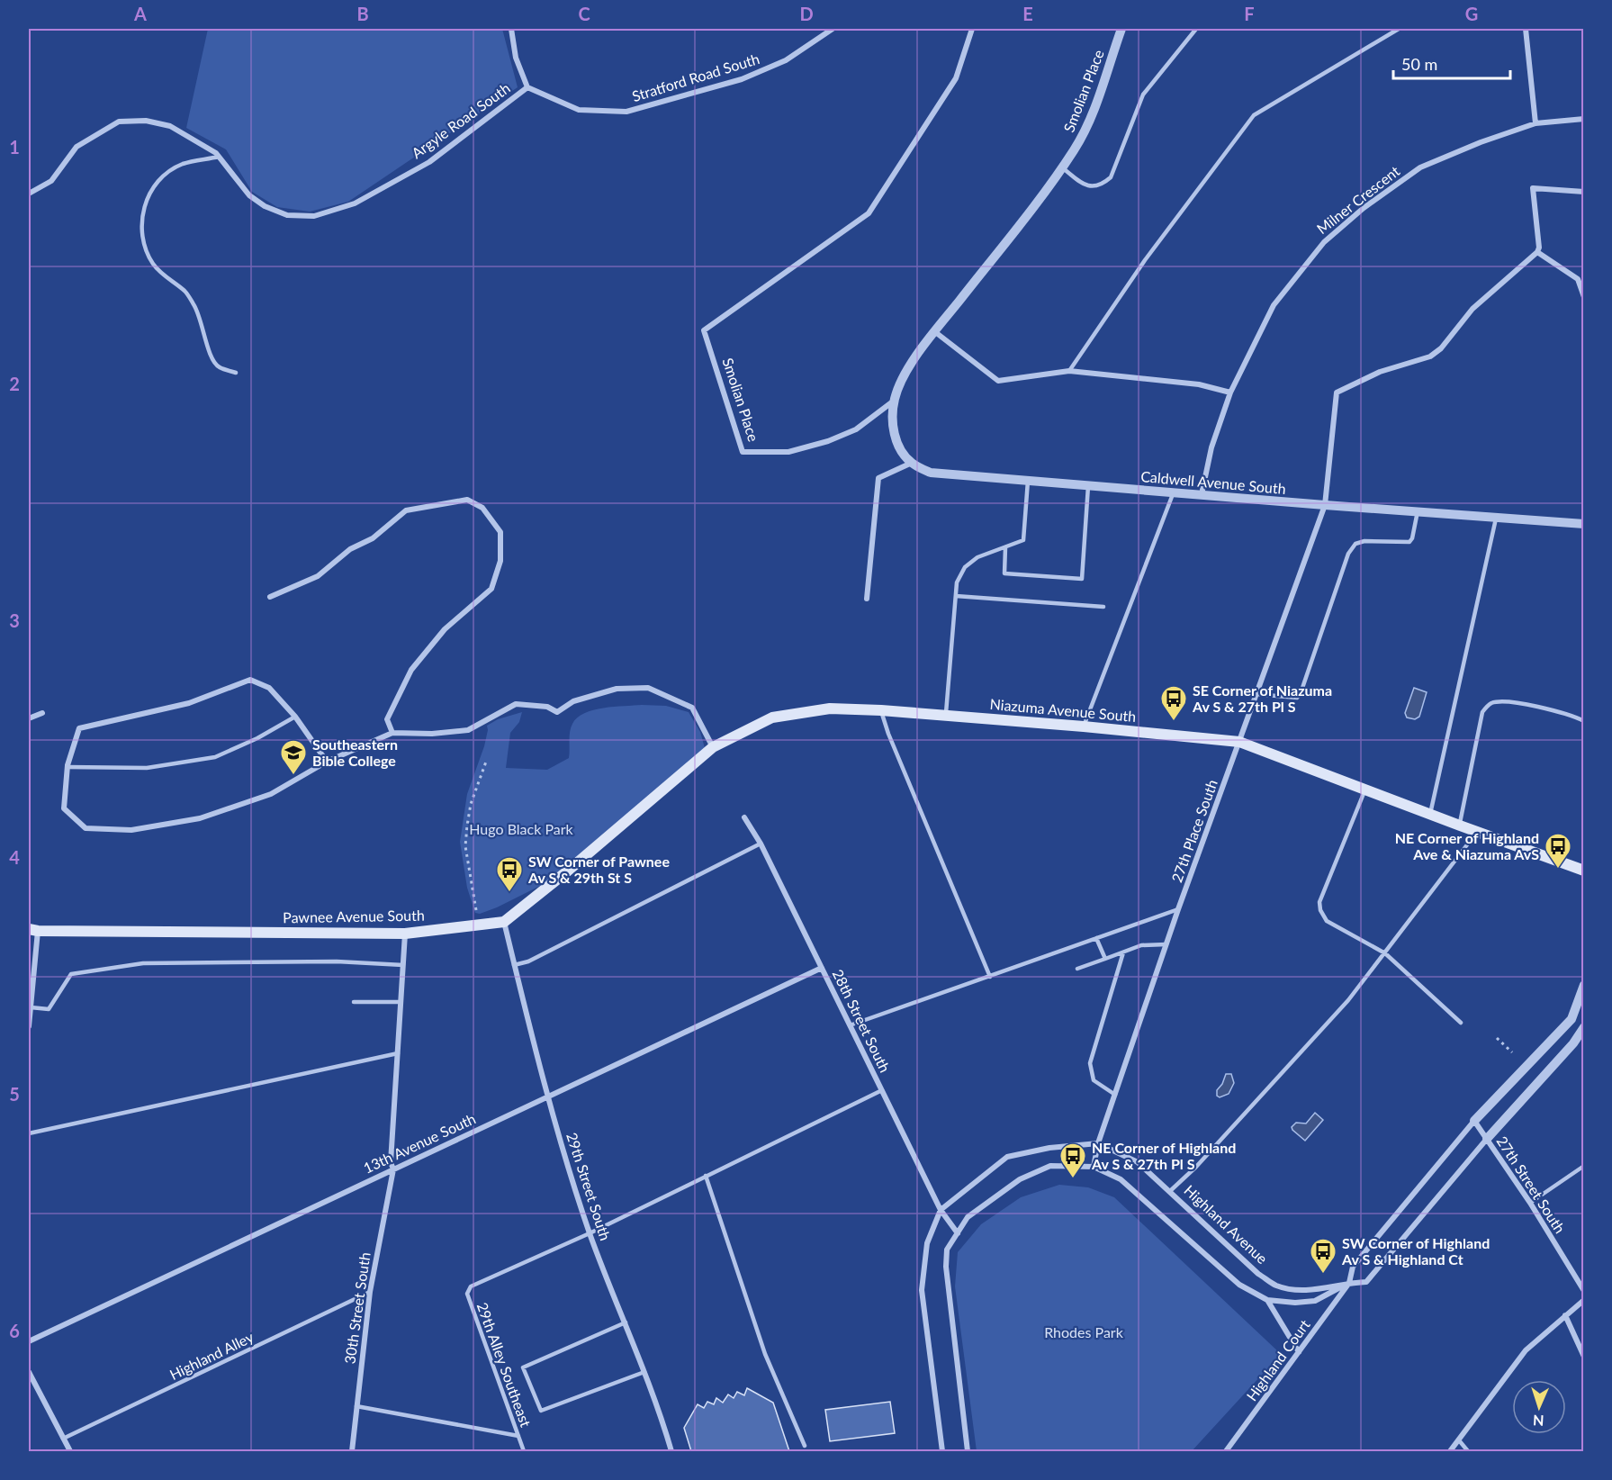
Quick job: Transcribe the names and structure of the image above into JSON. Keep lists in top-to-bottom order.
{
  "streets": {
    "main road": ["Niazuma Avenue South", "Pawnee Avenue South"],
    "street": [
      "Stratford Road South",
      "Smolian Place",
      "Argyle Road South",
      "Milner Crescent",
      "Caldwell Avenue South",
      "27th Place South",
      "28th Street South",
      "13th Avenue South",
      "27th Street South",
      "29th Street South",
      "Highland Avenue",
      "30th Street South",
      "Highland Court"
    ],
    "lane": ["Highland Alley", "29th Alley Southeast"]
  },
  "crossings": [
    ["Stratford Road South", "Argyle Road South"],
    ["Milner Crescent", "Caldwell Avenue South"],
    ["Caldwell Avenue South", "27th Place South"],
    ["Niazuma Avenue South", "27th Place South"],
    ["27th Place South", "Highland Avenue"],
    ["Pawnee Avenue South", "29th Street South"],
    ["Pawnee Avenue South", "30th Street South"],
    ["28th Street South", "13th Avenue South"],
    ["28th Street South", "Highland Avenue"],
    ["28th Street South", "29th Alley Southeast"],
    ["13th Avenue South", "29th Street South"],
    ["13th Avenue South", "30th Street South"],
    ["27th Street South", "Highland Avenue"],
    ["29th Street South", "29th Alley Southeast"],
    ["Highland Avenue", "Highland Court"],
    ["30th Street South", "Highland Alley"]
  ],
  "parks": ["Hugo Black Park", "Rhodes Park"],
  "places": {
    "bus stop": [
      "SE Corner of Niazuma Av S & 27th Pl S",
      "NE Corner of Highland Ave & Niazuma AvS",
      "SW Corner of Pawnee Av S & 29th St S",
      "NE Corner of Highland Av S & 27th Pl S",
      "SW Corner of Highland Av S & Highland Ct"
    ],
    "school or university": ["Southeastern Bible College"]
  },
  "scale_bar": "50 m",
  "north": "bottom",
  "grid": {
    "columns": [
      "A",
      "B",
      "C",
      "D",
      "E",
      "F",
      "G"
    ],
    "rows": [
      "1",
      "2",
      "3",
      "4",
      "5",
      "6"
    ]
  }
}
